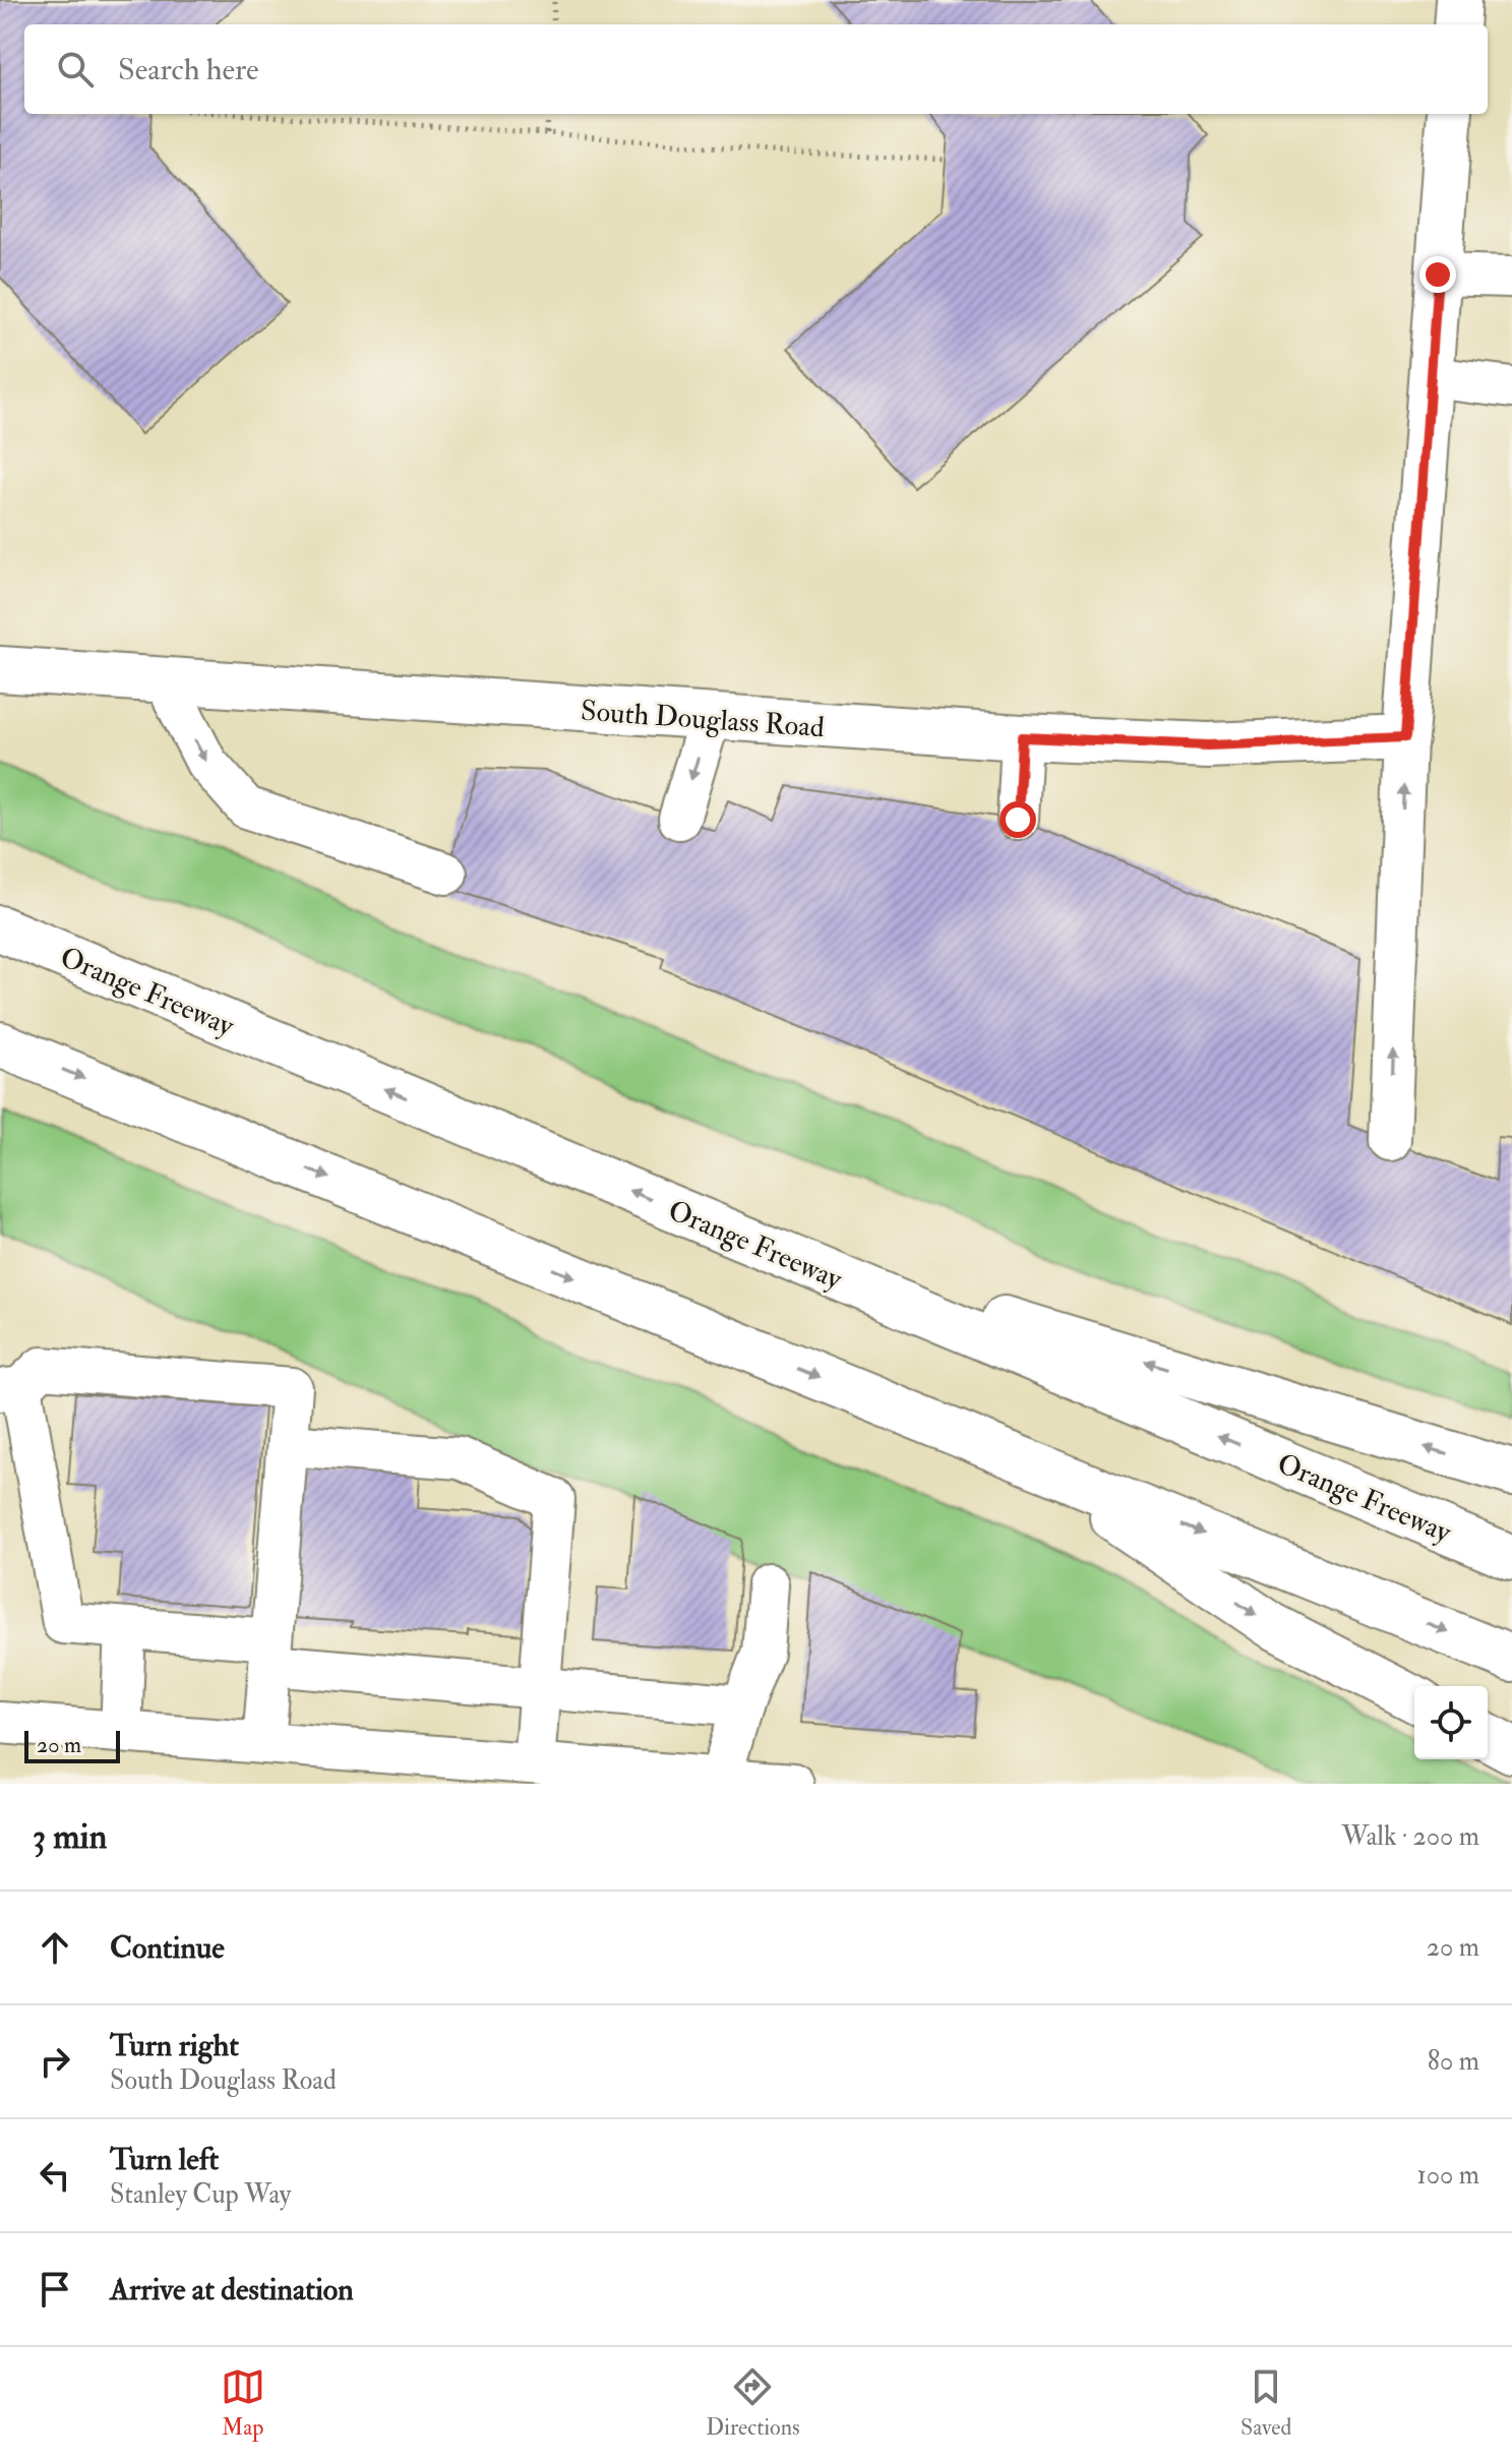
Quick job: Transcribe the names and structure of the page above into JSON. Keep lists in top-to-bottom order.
{
  "streets": {
    "main road": ["South Douglass Road", "Orange Freeway"]
  },
  "scale_bar": "20 m",
  "page": {
    "search": "Search here",
    "scale": "20 m",
    "heading": ["3 min", "Walk · 200 m"],
    "list": [
      ["Continue", "20 m"],
      ["Turn right", "South Douglass Road", "80 m"],
      ["Turn left", "Stanley Cup Way", "100 m"],
      "Arrive at destination"
    ],
    "nav": ["Map", "Directions", "Saved"]
  }
}
